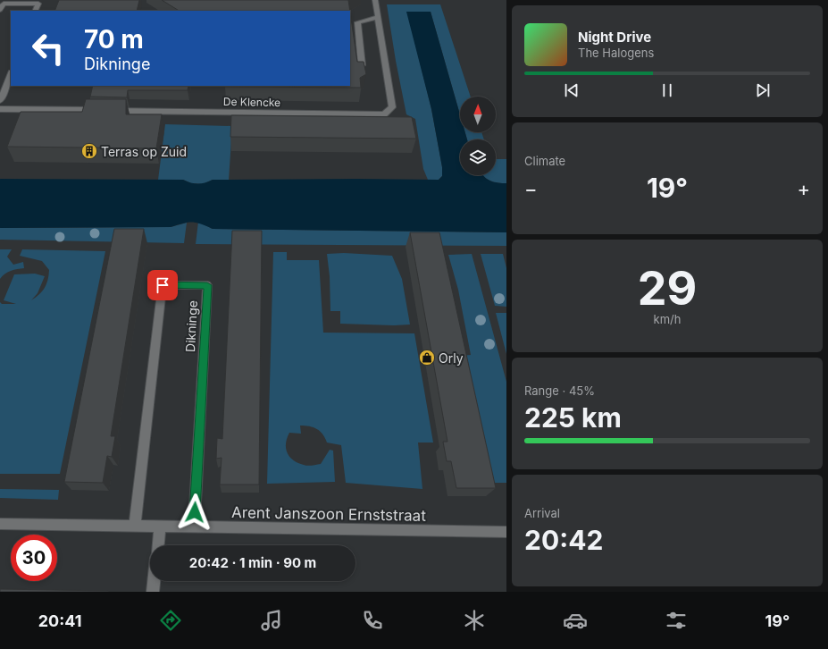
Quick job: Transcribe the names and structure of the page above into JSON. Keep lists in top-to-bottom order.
{
  "streets": {
    "street": ["De Klencke", "Dikninge", "Arent Janszoon Ernststraat"]
  },
  "crossings": [
    ["Dikninge", "Arent Janszoon Ernststraat"]
  ],
  "places": {
    "building": ["Terras op Zuid"],
    "shop": ["Orly"]
  },
  "north": "top",
  "page": {
    "turn": ["70 m", "Dikninge"],
    "song": ["Night Drive", "The Halogens"],
    "tile": [
      "Climate",
      ["29", "km/h"],
      ["Range · 45%", "225 km"],
      ["Arrival", "20:42"]
    ],
    "heat": ["−", "19°", "+"],
    "limit": "30",
    "trip": "20:42 · 1 min · 90 m",
    "tabs": ["20:41", "19°"]
  }
}
